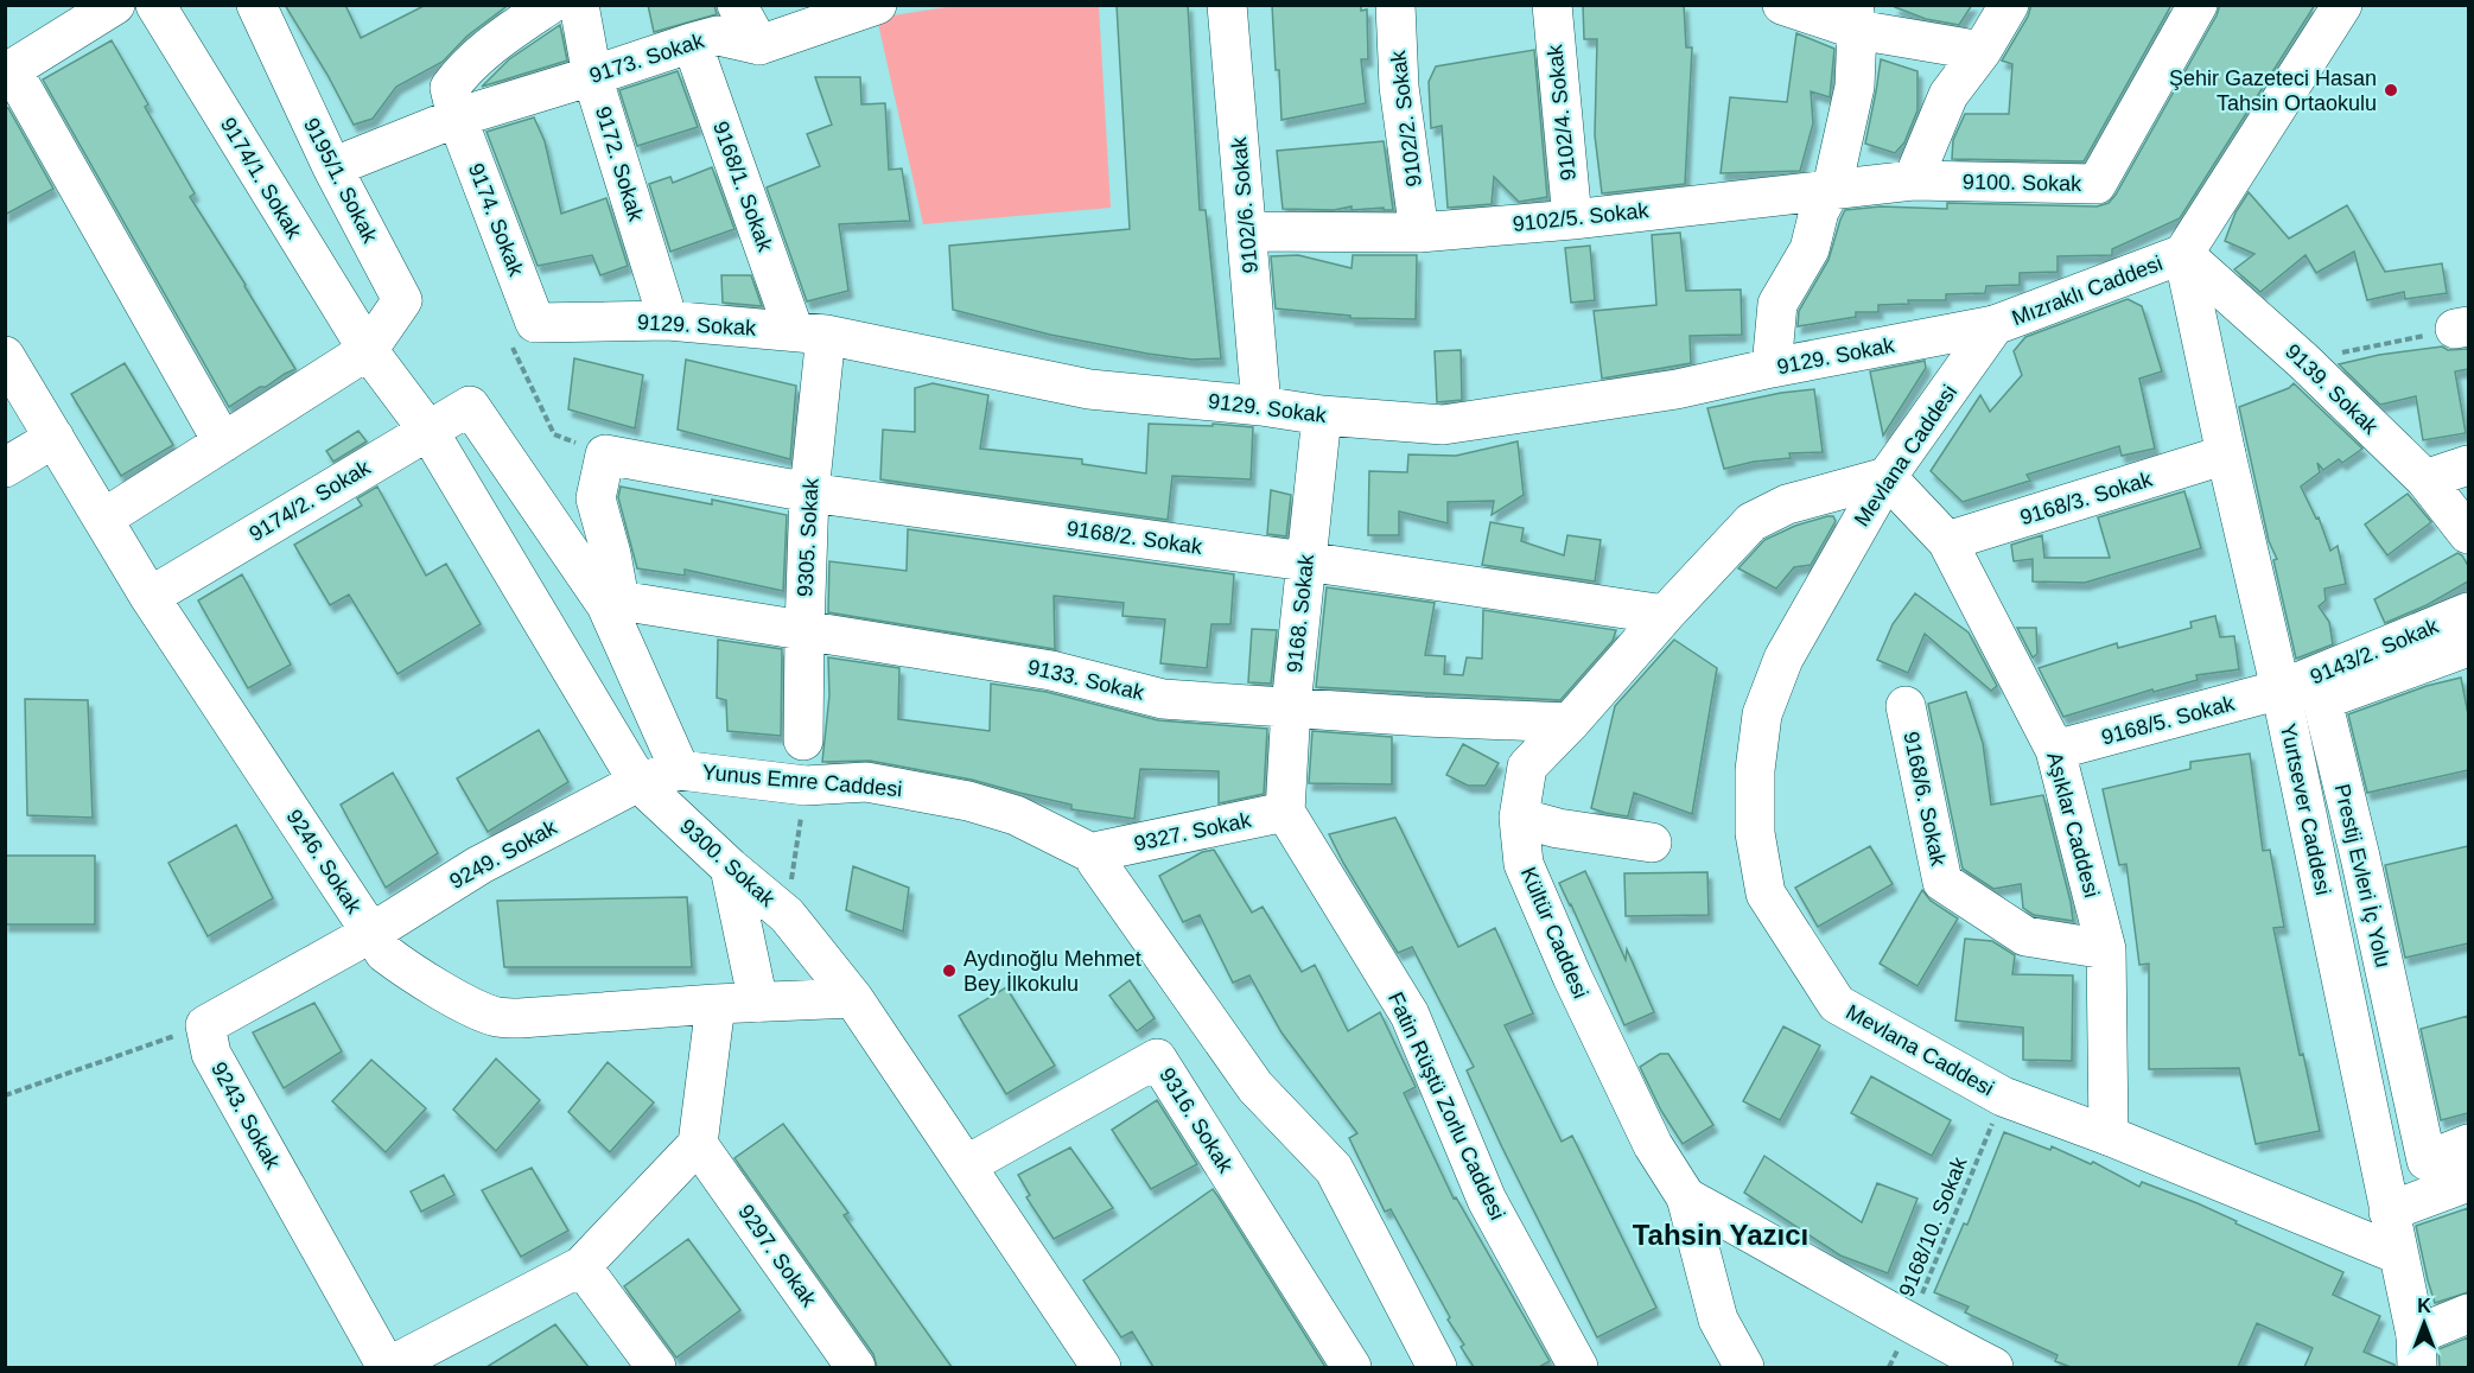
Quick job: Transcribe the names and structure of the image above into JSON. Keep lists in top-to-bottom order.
{
  "streets": {
    "street": [
      "9173. Sokak",
      "9102/4. Sokak",
      "9102/2. Sokak",
      "9172. Sokak",
      "9174/1. Sokak",
      "9195/1. Sokak",
      "9100. Sokak",
      "9168/1. Sokak",
      "9102/6. Sokak",
      "9102/5. Sokak",
      "9174. Sokak",
      "Mızraklı Caddesi",
      "9129. Sokak",
      "9139. Sokak",
      "Mevlana Caddesi",
      "9168/3. Sokak",
      "9174/2. Sokak",
      "9305. Sokak",
      "9168/2. Sokak",
      "9168. Sokak",
      "9143/2. Sokak",
      "9133. Sokak",
      "9168/5. Sokak",
      "Yunus Emre Caddesi",
      "9168/6. Sokak",
      "Yurtsever Caddesi",
      "Aşıklar Caddesi",
      "9327. Sokak",
      "9249. Sokak",
      "9246. Sokak",
      "9300. Sokak",
      "Prestij Evleri İç Yolu",
      "Kültür Caddesi",
      "Fatin Rüştü Zorlu Caddesi",
      "9243. Sokak",
      "9316. Sokak",
      "9297. Sokak"
    ],
    "path": ["9168/10. Sokak"]
  },
  "crossings": [
    ["9173. Sokak", "9172. Sokak"],
    ["9173. Sokak", "9195/1. Sokak"],
    ["9173. Sokak", "9168/1. Sokak"],
    ["9173. Sokak", "9174. Sokak"],
    ["9102/4. Sokak", "9102/5. Sokak"],
    ["9102/2. Sokak", "9102/5. Sokak"],
    ["9172. Sokak", "9129. Sokak"],
    ["9174/1. Sokak", "9195/1. Sokak"],
    ["9174/1. Sokak", "9300. Sokak"],
    ["9195/1. Sokak", "9300. Sokak"],
    ["9100. Sokak", "9102/5. Sokak"],
    ["9168/1. Sokak", "9129. Sokak"],
    ["9168/1. Sokak", "9305. Sokak"],
    ["9102/6. Sokak", "9102/5. Sokak"],
    ["9102/6. Sokak", "9129. Sokak"],
    ["9174. Sokak", "9129. Sokak"],
    ["Mızraklı Caddesi", "9129. Sokak"],
    ["Mızraklı Caddesi", "9139. Sokak"],
    ["Mızraklı Caddesi", "Mevlana Caddesi"],
    ["Mızraklı Caddesi", "Yurtsever Caddesi"],
    ["9129. Sokak", "Mevlana Caddesi"],
    ["9129. Sokak", "9305. Sokak"],
    ["9129. Sokak", "9168. Sokak"],
    ["9139. Sokak", "Yurtsever Caddesi"],
    ["Mevlana Caddesi", "Yurtsever Caddesi"],
    ["Mevlana Caddesi", "Aşıklar Caddesi"],
    ["Mevlana Caddesi", "Kültür Caddesi"],
    ["Mevlana Caddesi", "9168/10. Sokak"],
    ["9168/3. Sokak", "Yurtsever Caddesi"],
    ["9168/3. Sokak", "Aşıklar Caddesi"],
    ["9174/2. Sokak", "9133. Sokak"],
    ["9174/2. Sokak", "9246. Sokak"],
    ["9174/2. Sokak", "9300. Sokak"],
    ["9305. Sokak", "9168/2. Sokak"],
    ["9305. Sokak", "9133. Sokak"],
    ["9168/2. Sokak", "9168. Sokak"],
    ["9168/2. Sokak", "Kültür Caddesi"],
    ["9168. Sokak", "9133. Sokak"],
    ["9168. Sokak", "9327. Sokak"],
    ["9168. Sokak", "Fatin Rüştü Zorlu Caddesi"],
    ["9143/2. Sokak", "9168/5. Sokak"],
    ["9143/2. Sokak", "Yurtsever Caddesi"],
    ["9133. Sokak", "Kültür Caddesi"],
    ["9168/5. Sokak", "Yurtsever Caddesi"],
    ["9168/5. Sokak", "Aşıklar Caddesi"],
    ["Yunus Emre Caddesi", "9327. Sokak"],
    ["Yunus Emre Caddesi", "9249. Sokak"],
    ["Yunus Emre Caddesi", "9300. Sokak"],
    ["9168/6. Sokak", "Aşıklar Caddesi"],
    ["Aşıklar Caddesi", "Kültür Caddesi"],
    ["9327. Sokak", "Fatin Rüştü Zorlu Caddesi"],
    ["9249. Sokak", "9246. Sokak"],
    ["9249. Sokak", "9300. Sokak"],
    ["9246. Sokak", "9300. Sokak"],
    ["9300. Sokak", "9316. Sokak"],
    ["Kültür Caddesi", "9168/10. Sokak"],
    ["9243. Sokak", "9297. Sokak"]
  ],
  "districts": ["Tahsin Yazıcı"],
  "places": ["Şehir Gazeteci Hasan Tahsin Ortaokulu", "Aydınoğlu Mehmet Bey İlkokulu"],
  "north": "top"
}
